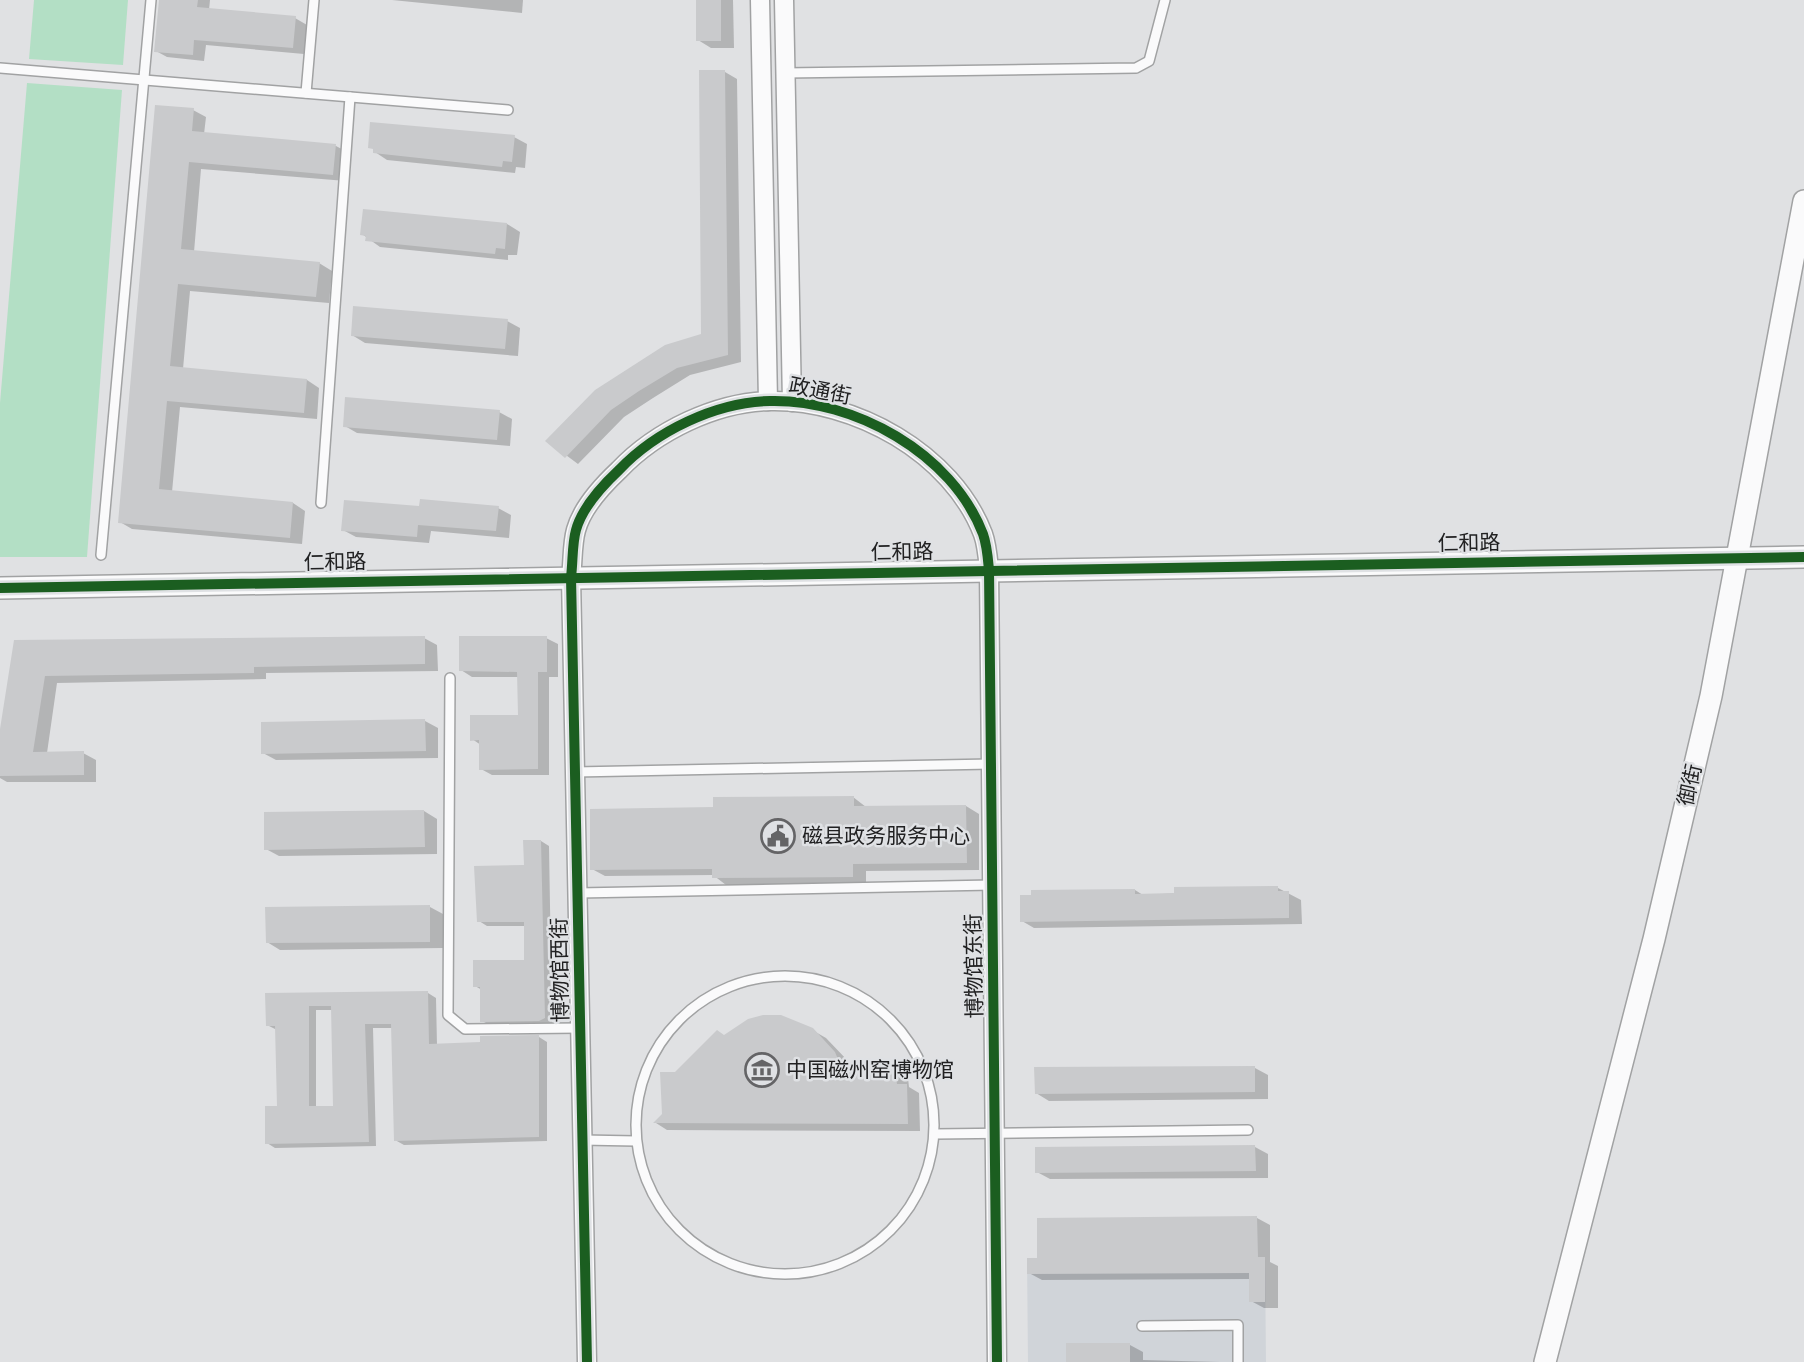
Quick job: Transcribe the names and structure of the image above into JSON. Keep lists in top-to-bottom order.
{
  "streets": {
    "street": [
      "政通街",
      "仁和路",
      "御街",
      "博物馆东街",
      "博物馆西街"
    ]
  },
  "crossings": [
    ["政通街", "仁和路"],
    ["政通街", "博物馆东街"],
    ["政通街", "博物馆西街"],
    ["仁和路", "御街"],
    ["仁和路", "博物馆东街"],
    ["仁和路", "博物馆西街"]
  ],
  "places": {
    "public building": ["磁县政务服务中心"],
    "museum": ["中国磁州窑博物馆"]
  }
}
